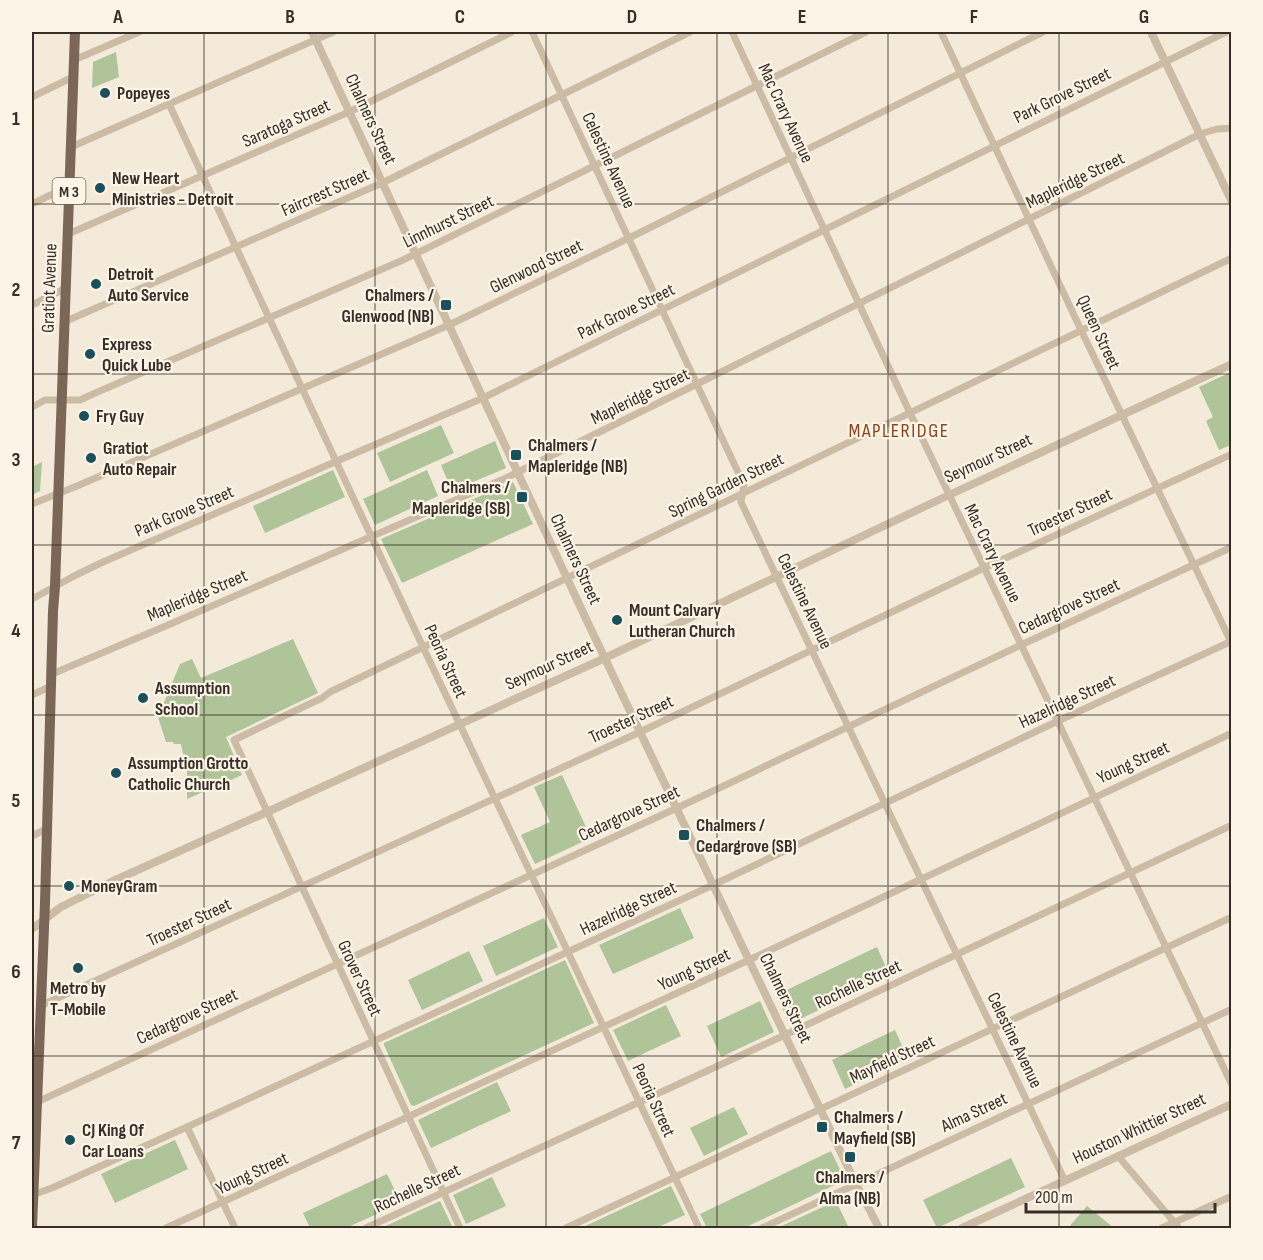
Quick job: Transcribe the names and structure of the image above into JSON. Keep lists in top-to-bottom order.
{
  "streets": {
    "main road": ["M 3", "Gratiot Avenue"],
    "street": [
      "Park Grove Street",
      "Mac Crary Avenue",
      "Chalmers Street",
      "Saratoga Street",
      "Celestine Avenue",
      "Mapleridge Street",
      "Faircrest Street",
      "Linnhurst Street",
      "Glenwood Street",
      "Queen Street",
      "Seymour Street",
      "Spring Garden Street",
      "Troester Street",
      "Cedargrove Street",
      "Peoria Street",
      "Hazelridge Street",
      "Young Street",
      "Grover Street",
      "Rochelle Street",
      "Mayfield Street",
      "Alma Street",
      "Houston Whittier Street"
    ]
  },
  "crossings": [
    ["Park Grove Street", "Mac Crary Avenue"],
    ["Park Grove Street", "Chalmers Street"],
    ["Park Grove Street", "Celestine Avenue"],
    ["Park Grove Street", "Gratiot Avenue"],
    ["Park Grove Street", "Queen Street"],
    ["Park Grove Street", "Peoria Street"],
    ["Mac Crary Avenue", "Mapleridge Street"],
    ["Mac Crary Avenue", "Linnhurst Street"],
    ["Mac Crary Avenue", "Glenwood Street"],
    ["Mac Crary Avenue", "Seymour Street"],
    ["Mac Crary Avenue", "Spring Garden Street"],
    ["Mac Crary Avenue", "Troester Street"],
    ["Mac Crary Avenue", "Cedargrove Street"],
    ["Mac Crary Avenue", "Hazelridge Street"],
    ["Mac Crary Avenue", "Young Street"],
    ["Mac Crary Avenue", "Rochelle Street"],
    ["Mac Crary Avenue", "Mayfield Street"],
    ["Mac Crary Avenue", "Alma Street"],
    ["Chalmers Street", "Saratoga Street"],
    ["Chalmers Street", "Mapleridge Street"],
    ["Chalmers Street", "Faircrest Street"],
    ["Chalmers Street", "Linnhurst Street"],
    ["Chalmers Street", "Glenwood Street"],
    ["Chalmers Street", "Seymour Street"],
    ["Chalmers Street", "Spring Garden Street"],
    ["Chalmers Street", "Troester Street"],
    ["Chalmers Street", "Cedargrove Street"],
    ["Chalmers Street", "Hazelridge Street"],
    ["Chalmers Street", "Young Street"],
    ["Chalmers Street", "Rochelle Street"],
    ["Chalmers Street", "Mayfield Street"],
    ["Chalmers Street", "Alma Street"],
    ["Saratoga Street", "Gratiot Avenue"],
    ["Saratoga Street", "Peoria Street"],
    ["Celestine Avenue", "Mapleridge Street"],
    ["Celestine Avenue", "Faircrest Street"],
    ["Celestine Avenue", "Linnhurst Street"],
    ["Celestine Avenue", "Glenwood Street"],
    ["Celestine Avenue", "Seymour Street"],
    ["Celestine Avenue", "Spring Garden Street"],
    ["Celestine Avenue", "Troester Street"],
    ["Celestine Avenue", "Cedargrove Street"],
    ["Celestine Avenue", "Hazelridge Street"],
    ["Celestine Avenue", "Young Street"],
    ["Celestine Avenue", "Rochelle Street"],
    ["Celestine Avenue", "Mayfield Street"],
    ["Celestine Avenue", "Alma Street"],
    ["Celestine Avenue", "Houston Whittier Street"],
    ["Mapleridge Street", "Gratiot Avenue"],
    ["Mapleridge Street", "Queen Street"],
    ["Mapleridge Street", "Peoria Street"],
    ["Faircrest Street", "Gratiot Avenue"],
    ["Faircrest Street", "Peoria Street"],
    ["Linnhurst Street", "Gratiot Avenue"],
    ["Linnhurst Street", "Peoria Street"],
    ["Glenwood Street", "Gratiot Avenue"],
    ["Glenwood Street", "Queen Street"],
    ["Glenwood Street", "Peoria Street"],
    ["Gratiot Avenue", "Seymour Street"],
    ["Gratiot Avenue", "Troester Street"],
    ["Gratiot Avenue", "Cedargrove Street"],
    ["Gratiot Avenue", "Hazelridge Street"],
    ["Queen Street", "Seymour Street"],
    ["Queen Street", "Spring Garden Street"],
    ["Queen Street", "Troester Street"],
    ["Queen Street", "Cedargrove Street"],
    ["Queen Street", "Hazelridge Street"],
    ["Seymour Street", "Peoria Street"],
    ["Seymour Street", "Grover Street"],
    ["Spring Garden Street", "Peoria Street"],
    ["Spring Garden Street", "Grover Street"],
    ["Troester Street", "Peoria Street"],
    ["Troester Street", "Grover Street"],
    ["Cedargrove Street", "Peoria Street"],
    ["Cedargrove Street", "Grover Street"],
    ["Peoria Street", "Hazelridge Street"],
    ["Peoria Street", "Young Street"],
    ["Peoria Street", "Rochelle Street"],
    ["Peoria Street", "Mayfield Street"],
    ["Hazelridge Street", "Grover Street"],
    ["Young Street", "Grover Street"],
    ["Grover Street", "Rochelle Street"]
  ],
  "districts": ["MAPLERIDGE"],
  "places": {
    "other": [
      "Popeyes",
      "New Heart Ministries - Detroit",
      "Detroit Auto Service",
      "Express Quick Lube",
      "Fry Guy",
      "Gratiot Auto Repair",
      "Mount Calvary Lutheran Church",
      "Assumption School",
      "Assumption Grotto Catholic Church",
      "MoneyGram",
      "Metro by T-Mobile",
      "CJ King Of Car Loans"
    ],
    "transit": [
      "Chalmers / Glenwood (NB)",
      "Chalmers / Mapleridge (NB)",
      "Chalmers / Mapleridge (SB)",
      "Chalmers / Cedargrove (SB)",
      "Chalmers / Mayfield (SB)",
      "Chalmers / Alma (NB)"
    ]
  },
  "scale_bar": "200 m",
  "grid": {
    "columns": [
      "A",
      "B",
      "C",
      "D",
      "E",
      "F",
      "G"
    ],
    "rows": [
      "1",
      "2",
      "3",
      "4",
      "5",
      "6",
      "7"
    ]
  }
}
